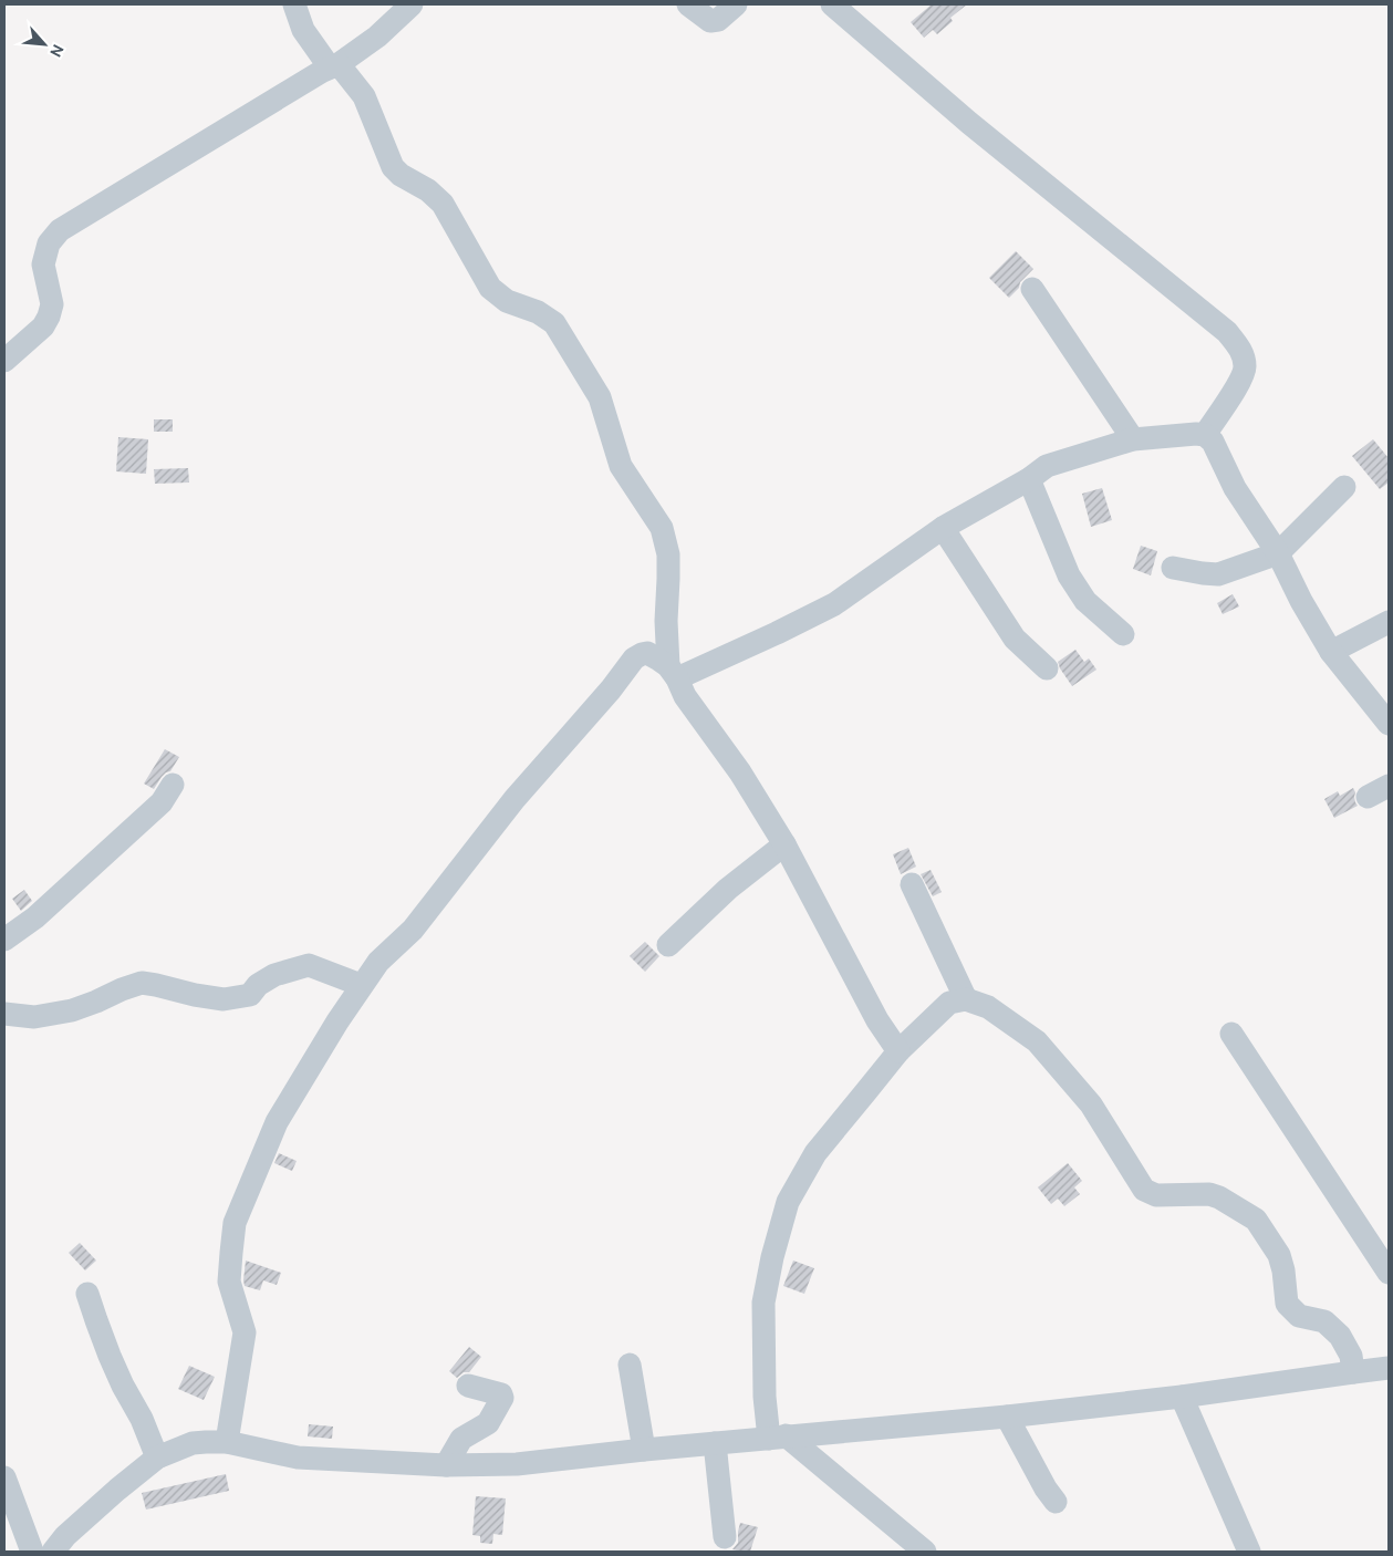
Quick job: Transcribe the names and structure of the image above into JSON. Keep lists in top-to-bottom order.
{
  "north": "bottom right"
}
